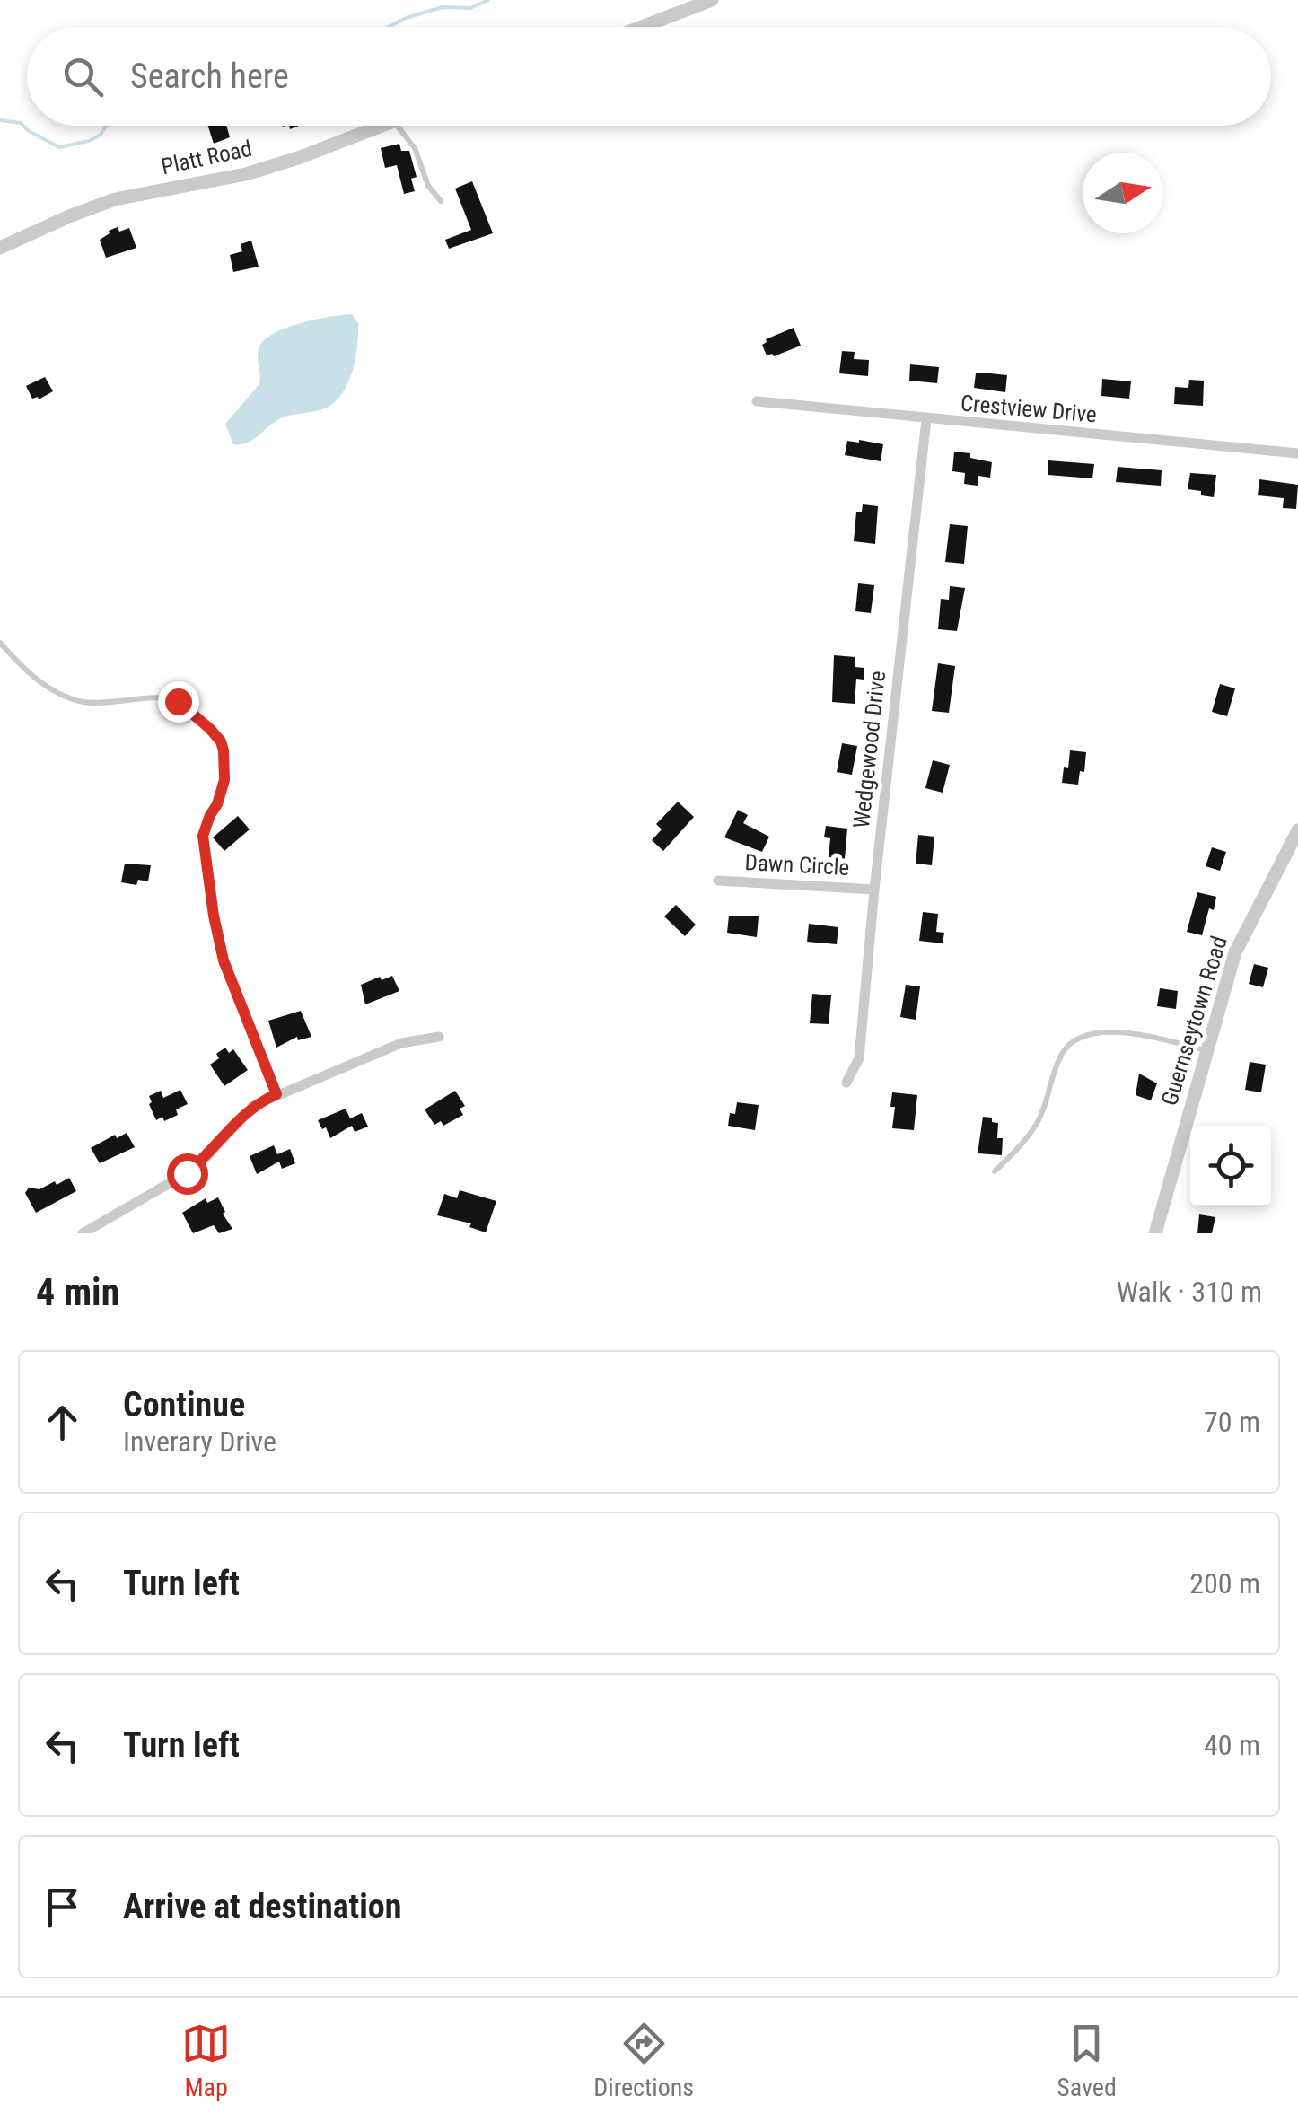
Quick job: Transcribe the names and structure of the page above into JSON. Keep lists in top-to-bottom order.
{
  "streets": {
    "street": [
      "Platt Road",
      "Crestview Drive",
      "Wedgewood Drive",
      "Dawn Circle",
      "Guernseytown Road"
    ]
  },
  "crossings": [
    ["Crestview Drive", "Wedgewood Drive"],
    ["Wedgewood Drive", "Dawn Circle"]
  ],
  "north": "right",
  "page": {
    "search": "Search here",
    "heading": ["4 min", "Walk · 310 m"],
    "list": [
      ["Continue", "Inverary Drive", "70 m"],
      ["Turn left", "200 m"],
      ["Turn left", "40 m"],
      "Arrive at destination"
    ],
    "nav": ["Map", "Directions", "Saved"]
  }
}
